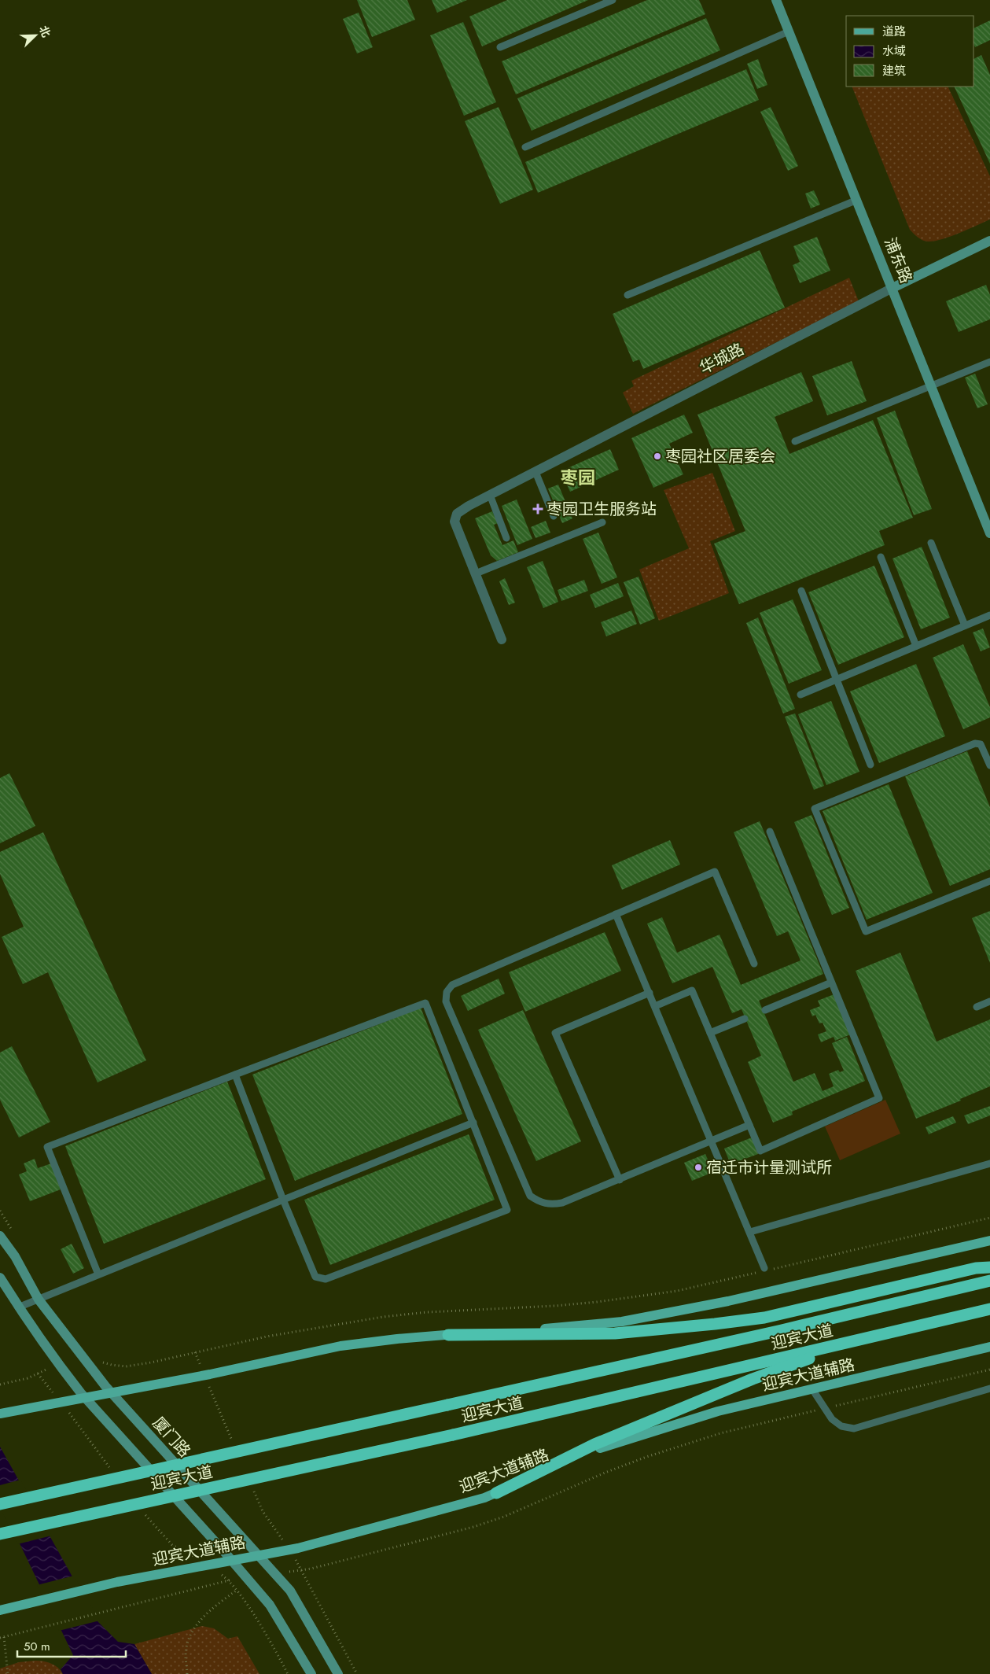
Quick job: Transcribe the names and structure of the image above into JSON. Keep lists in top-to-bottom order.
{
  "streets": {
    "highway": ["迎宾大道"],
    "main road": ["迎宾大道辅路"],
    "street": ["浦东路", "华城路", "厦门路"]
  },
  "crossings": [
    ["浦东路", "华城路"],
    ["迎宾大道辅路", "厦门路"]
  ],
  "districts": ["枣园"],
  "places": {
    "other": ["枣园社区居委会", "宿迁市计量测试所"],
    "health": ["枣园卫生服务站"]
  },
  "legend": ["道路", "水域", "建筑"],
  "scale_bar": "50 m",
  "north": "top right"
}
